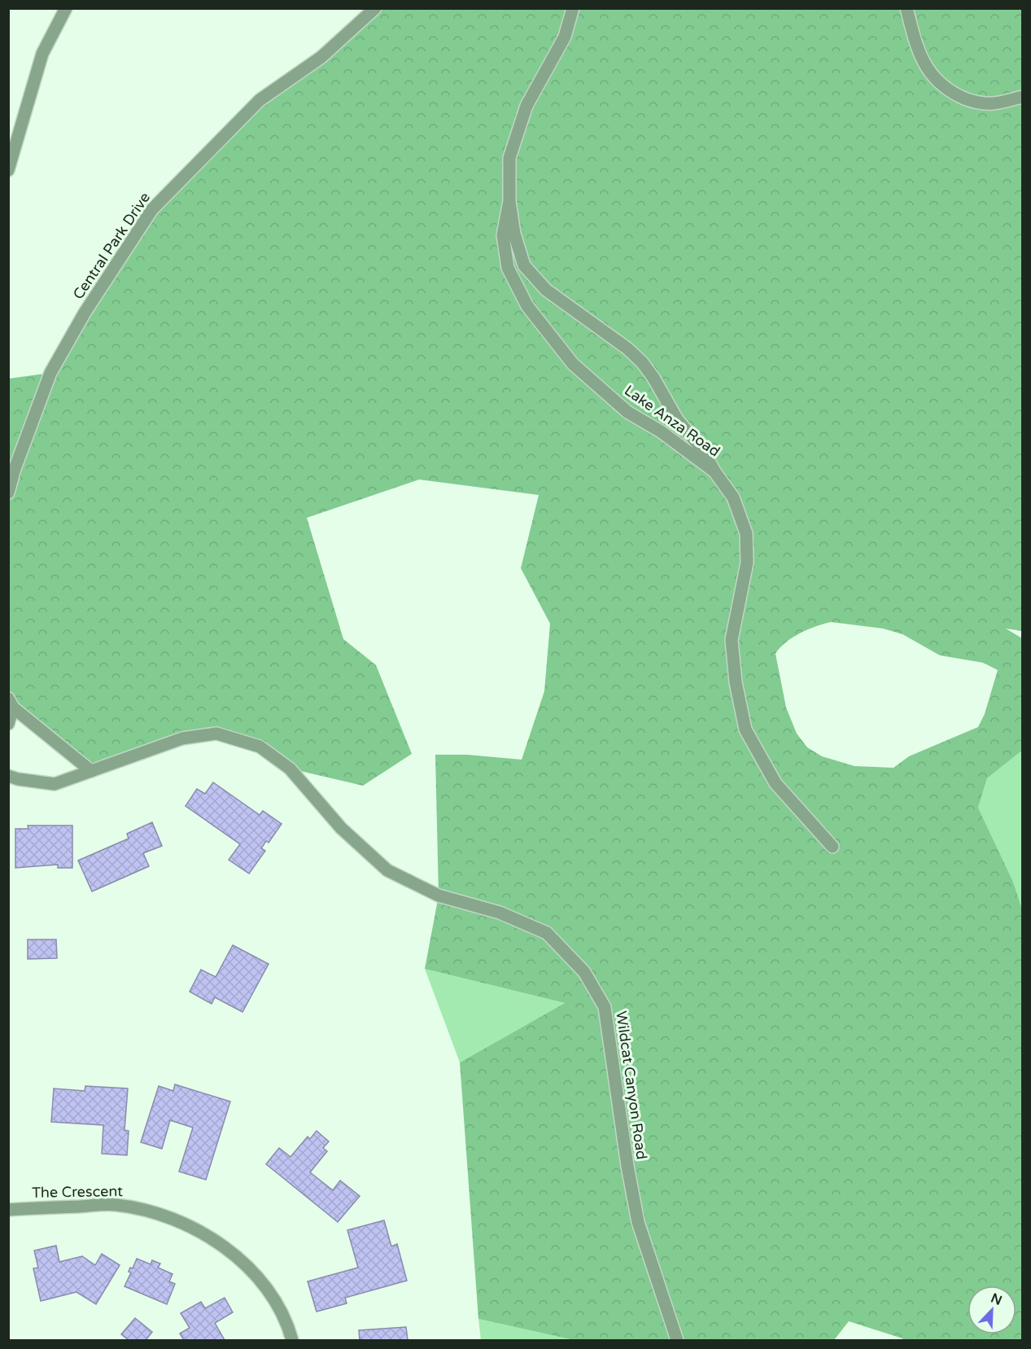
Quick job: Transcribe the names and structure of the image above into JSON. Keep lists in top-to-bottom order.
{
  "streets": {
    "street": [
      "Central Park Drive",
      "Lake Anza Road",
      "Wildcat Canyon Road",
      "The Crescent"
    ]
  },
  "north": "top right"
}
